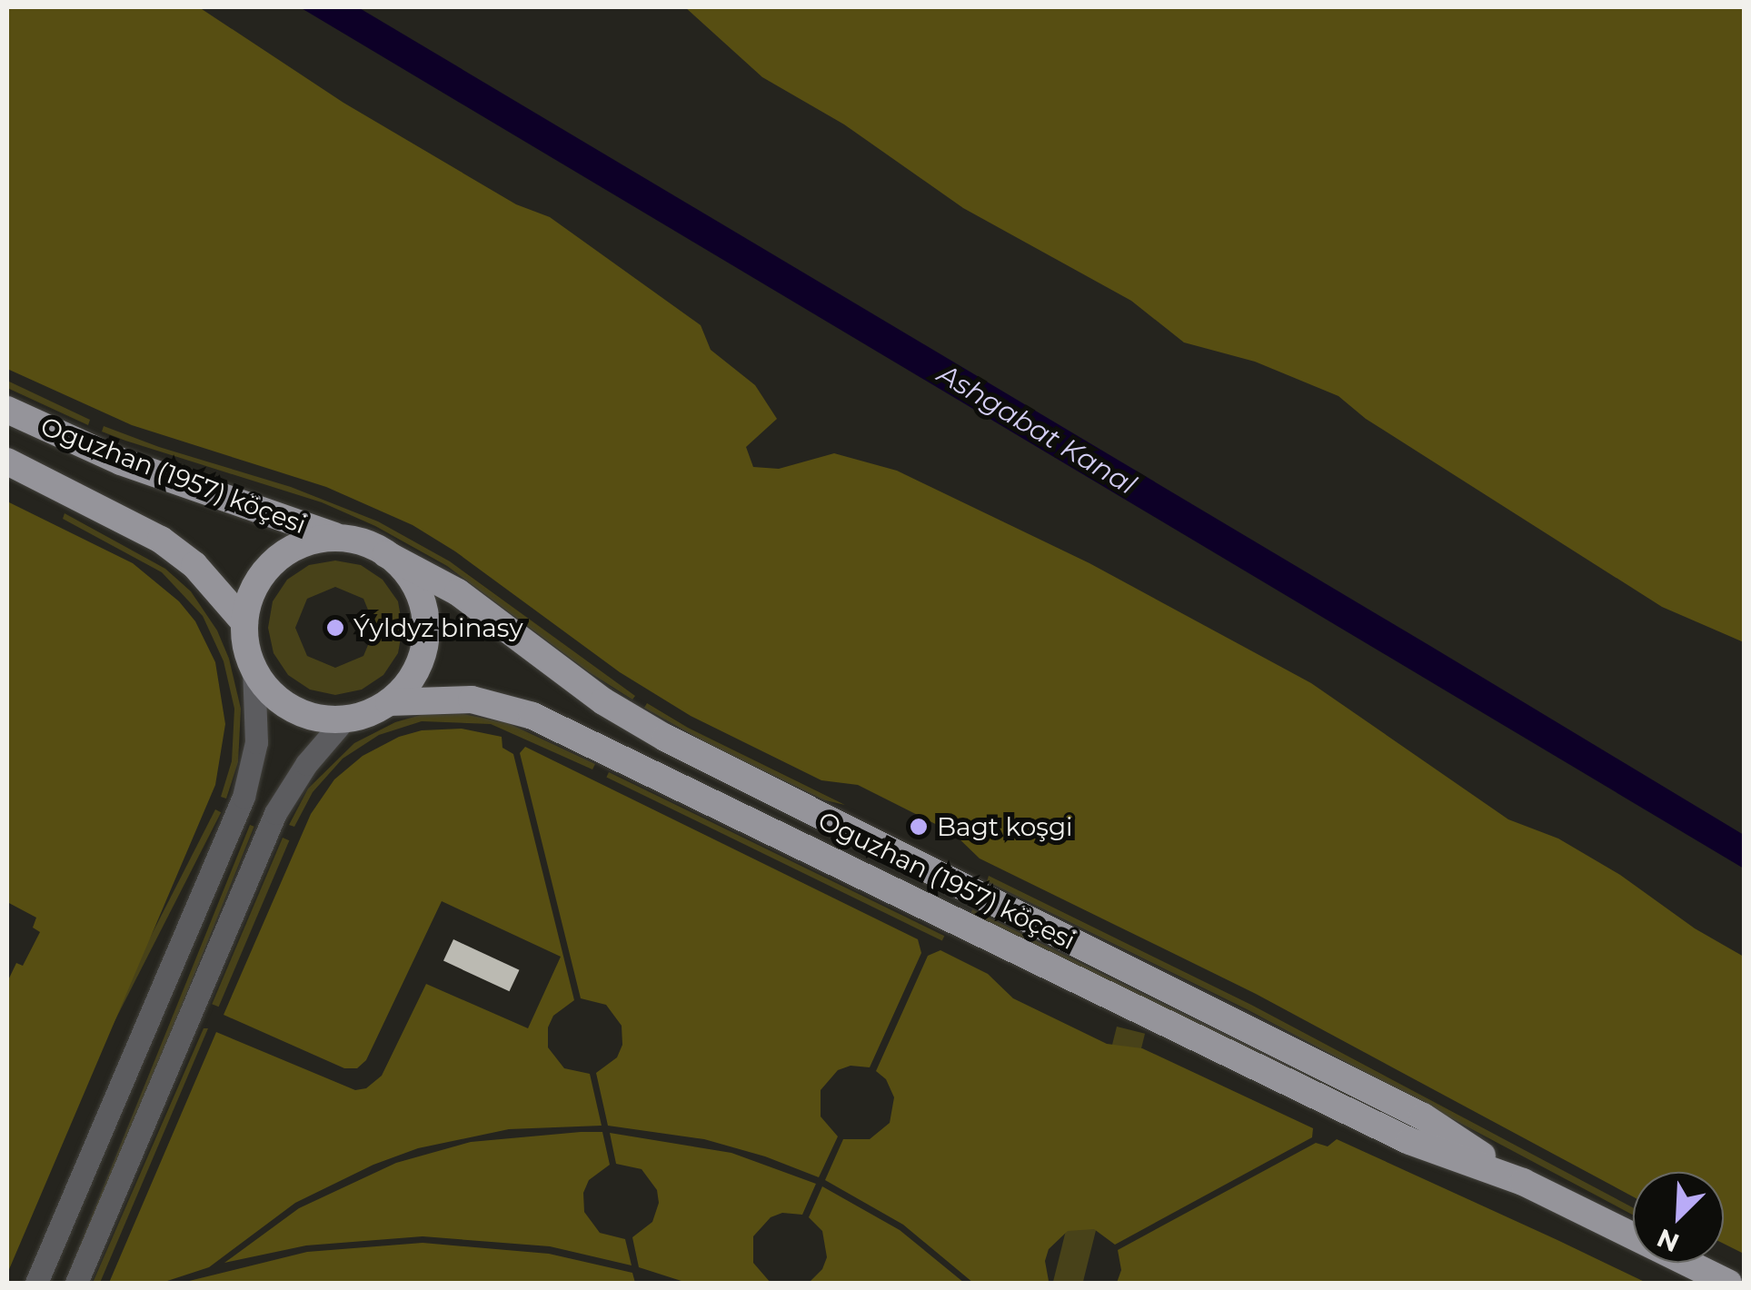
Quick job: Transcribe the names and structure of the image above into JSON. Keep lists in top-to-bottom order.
{
  "streets": {
    "main road": ["Oguzhan (1957) köçesi"]
  },
  "water": ["Ashgabat Kanal"],
  "places": ["Ýyldyz binasy", "Bagt koşgi"],
  "north": "bottom left"
}
